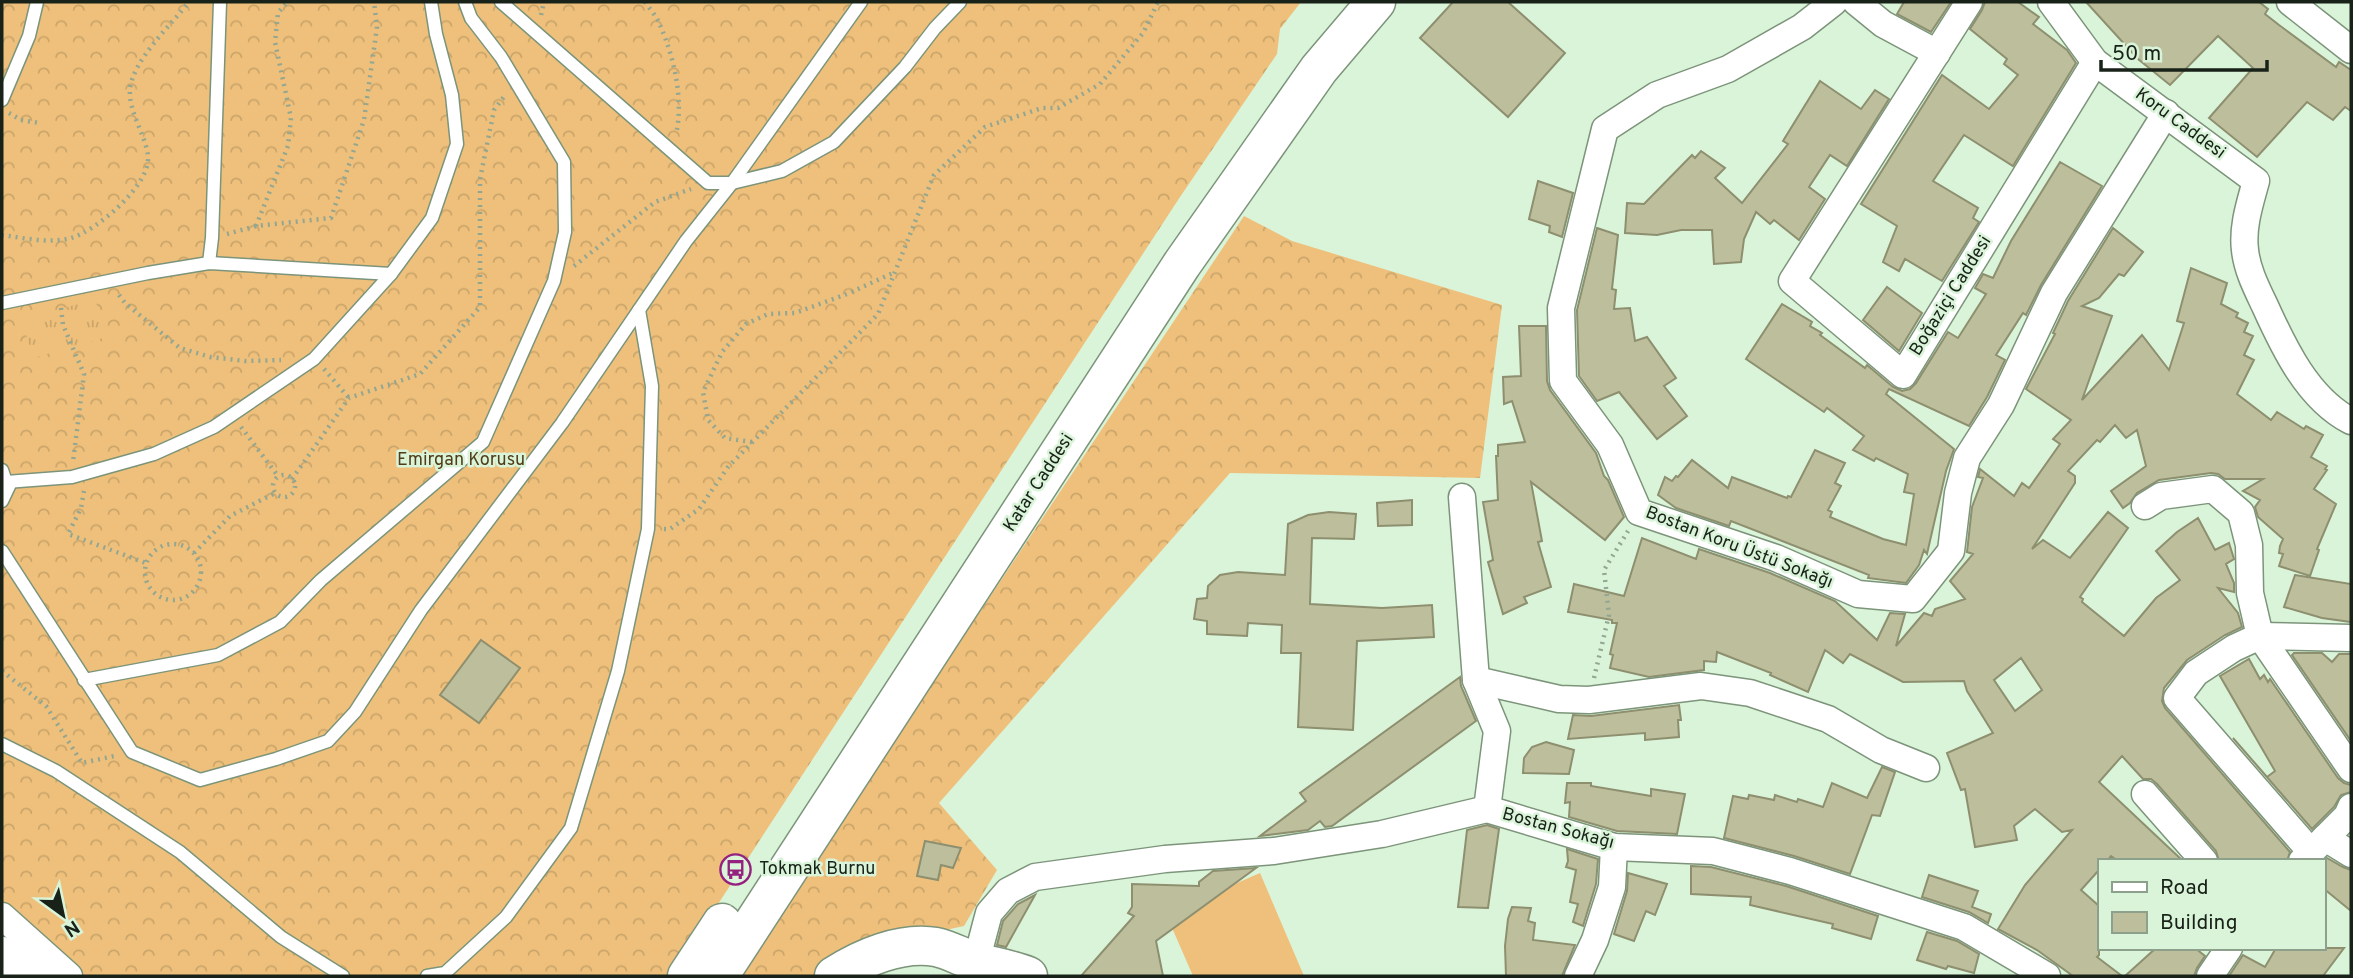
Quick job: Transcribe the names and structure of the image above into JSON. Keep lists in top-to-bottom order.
{
  "streets": {
    "main road": ["Katar Caddesi"],
    "street": [
      "Koru Caddesi",
      "Boğaziçi Caddesi",
      "Bostan Koru Üstü Sokağı",
      "Bostan Sokağı"
    ]
  },
  "crossings": [
    ["Koru Caddesi", "Boğaziçi Caddesi"],
    ["Koru Caddesi", "Bostan Koru Üstü Sokağı"]
  ],
  "parks": ["Emirgan Korusu"],
  "places": {
    "bus stop": ["Tokmak Burnu"]
  },
  "legend": ["Road", "Building"],
  "scale_bar": "50 m",
  "north": "bottom right"
}
